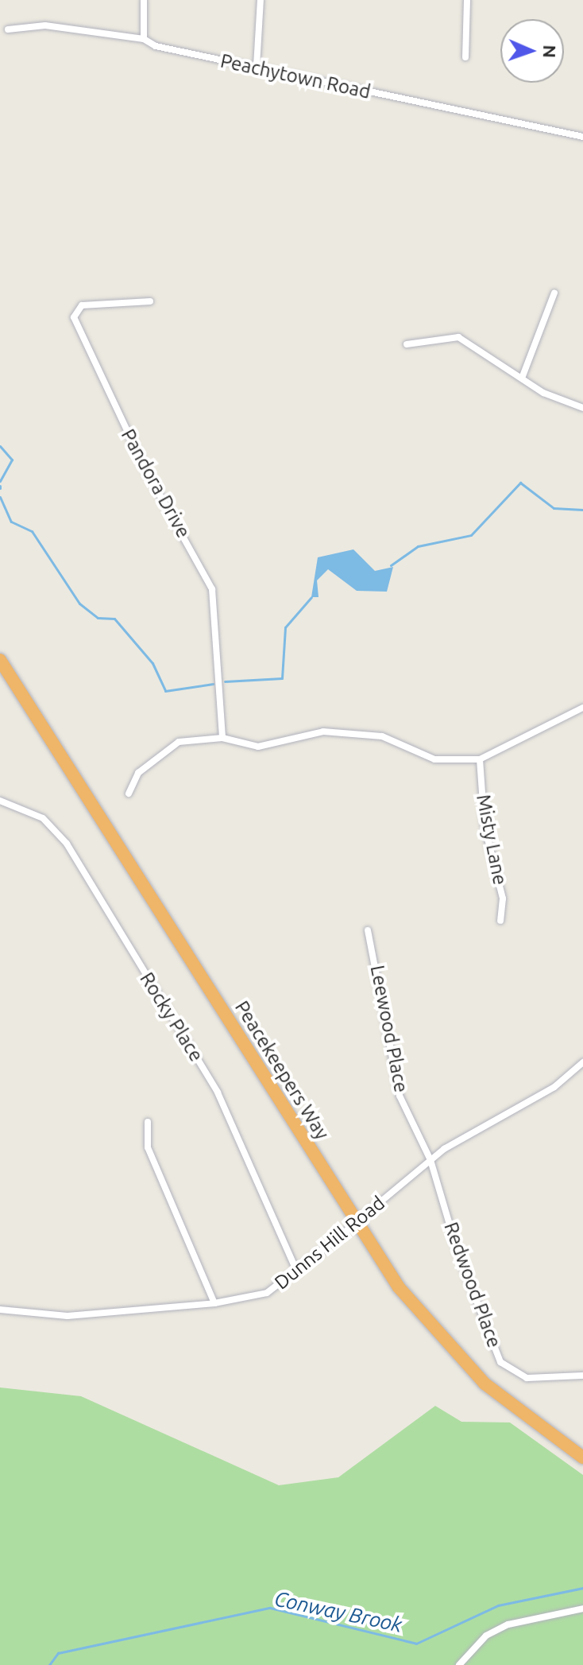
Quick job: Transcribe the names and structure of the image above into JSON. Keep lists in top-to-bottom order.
{
  "streets": {
    "highway": ["Peacekeepers Way"],
    "street": [
      "Peachytown Road",
      "Pandora Drive",
      "Misty Lane",
      "Rocky Place",
      "Leewood Place",
      "Dunns Hill Road",
      "Redwood Place"
    ]
  },
  "crossings": [
    ["Rocky Place", "Dunns Hill Road"],
    ["Leewood Place", "Dunns Hill Road"],
    ["Leewood Place", "Redwood Place"],
    ["Dunns Hill Road", "Redwood Place"]
  ],
  "water": ["Conway Brook"],
  "north": "right"
}
